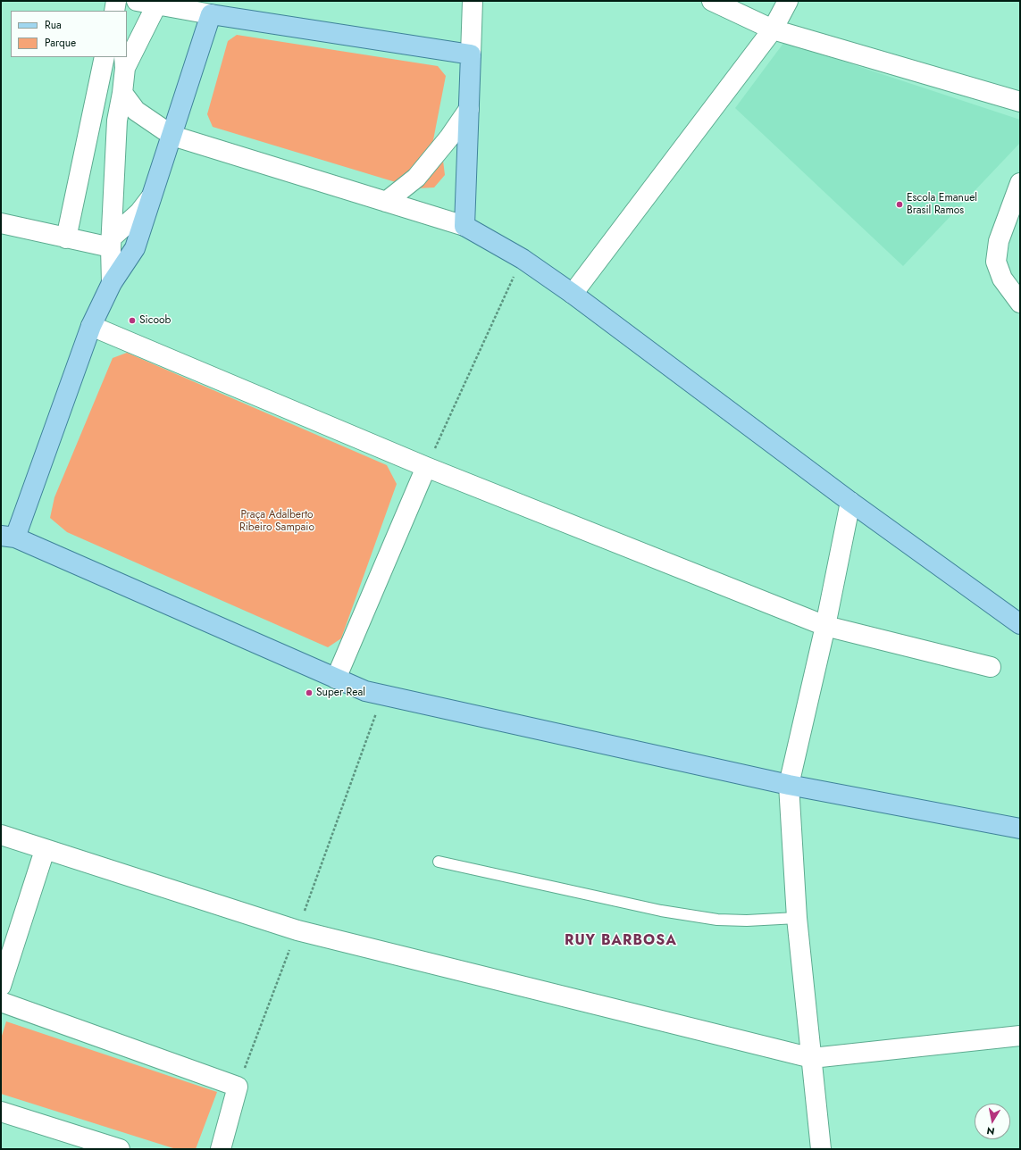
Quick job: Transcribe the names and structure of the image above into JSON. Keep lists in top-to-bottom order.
{
  "districts": ["RUY BARBOSA"],
  "parks": ["Praça Adalberto Ribeiro Sampaio"],
  "places": ["Escola Emanuel Brasil Ramos", "Sicoob", "Super Real"],
  "legend": ["Rua", "Parque"],
  "north": "bottom"
}
